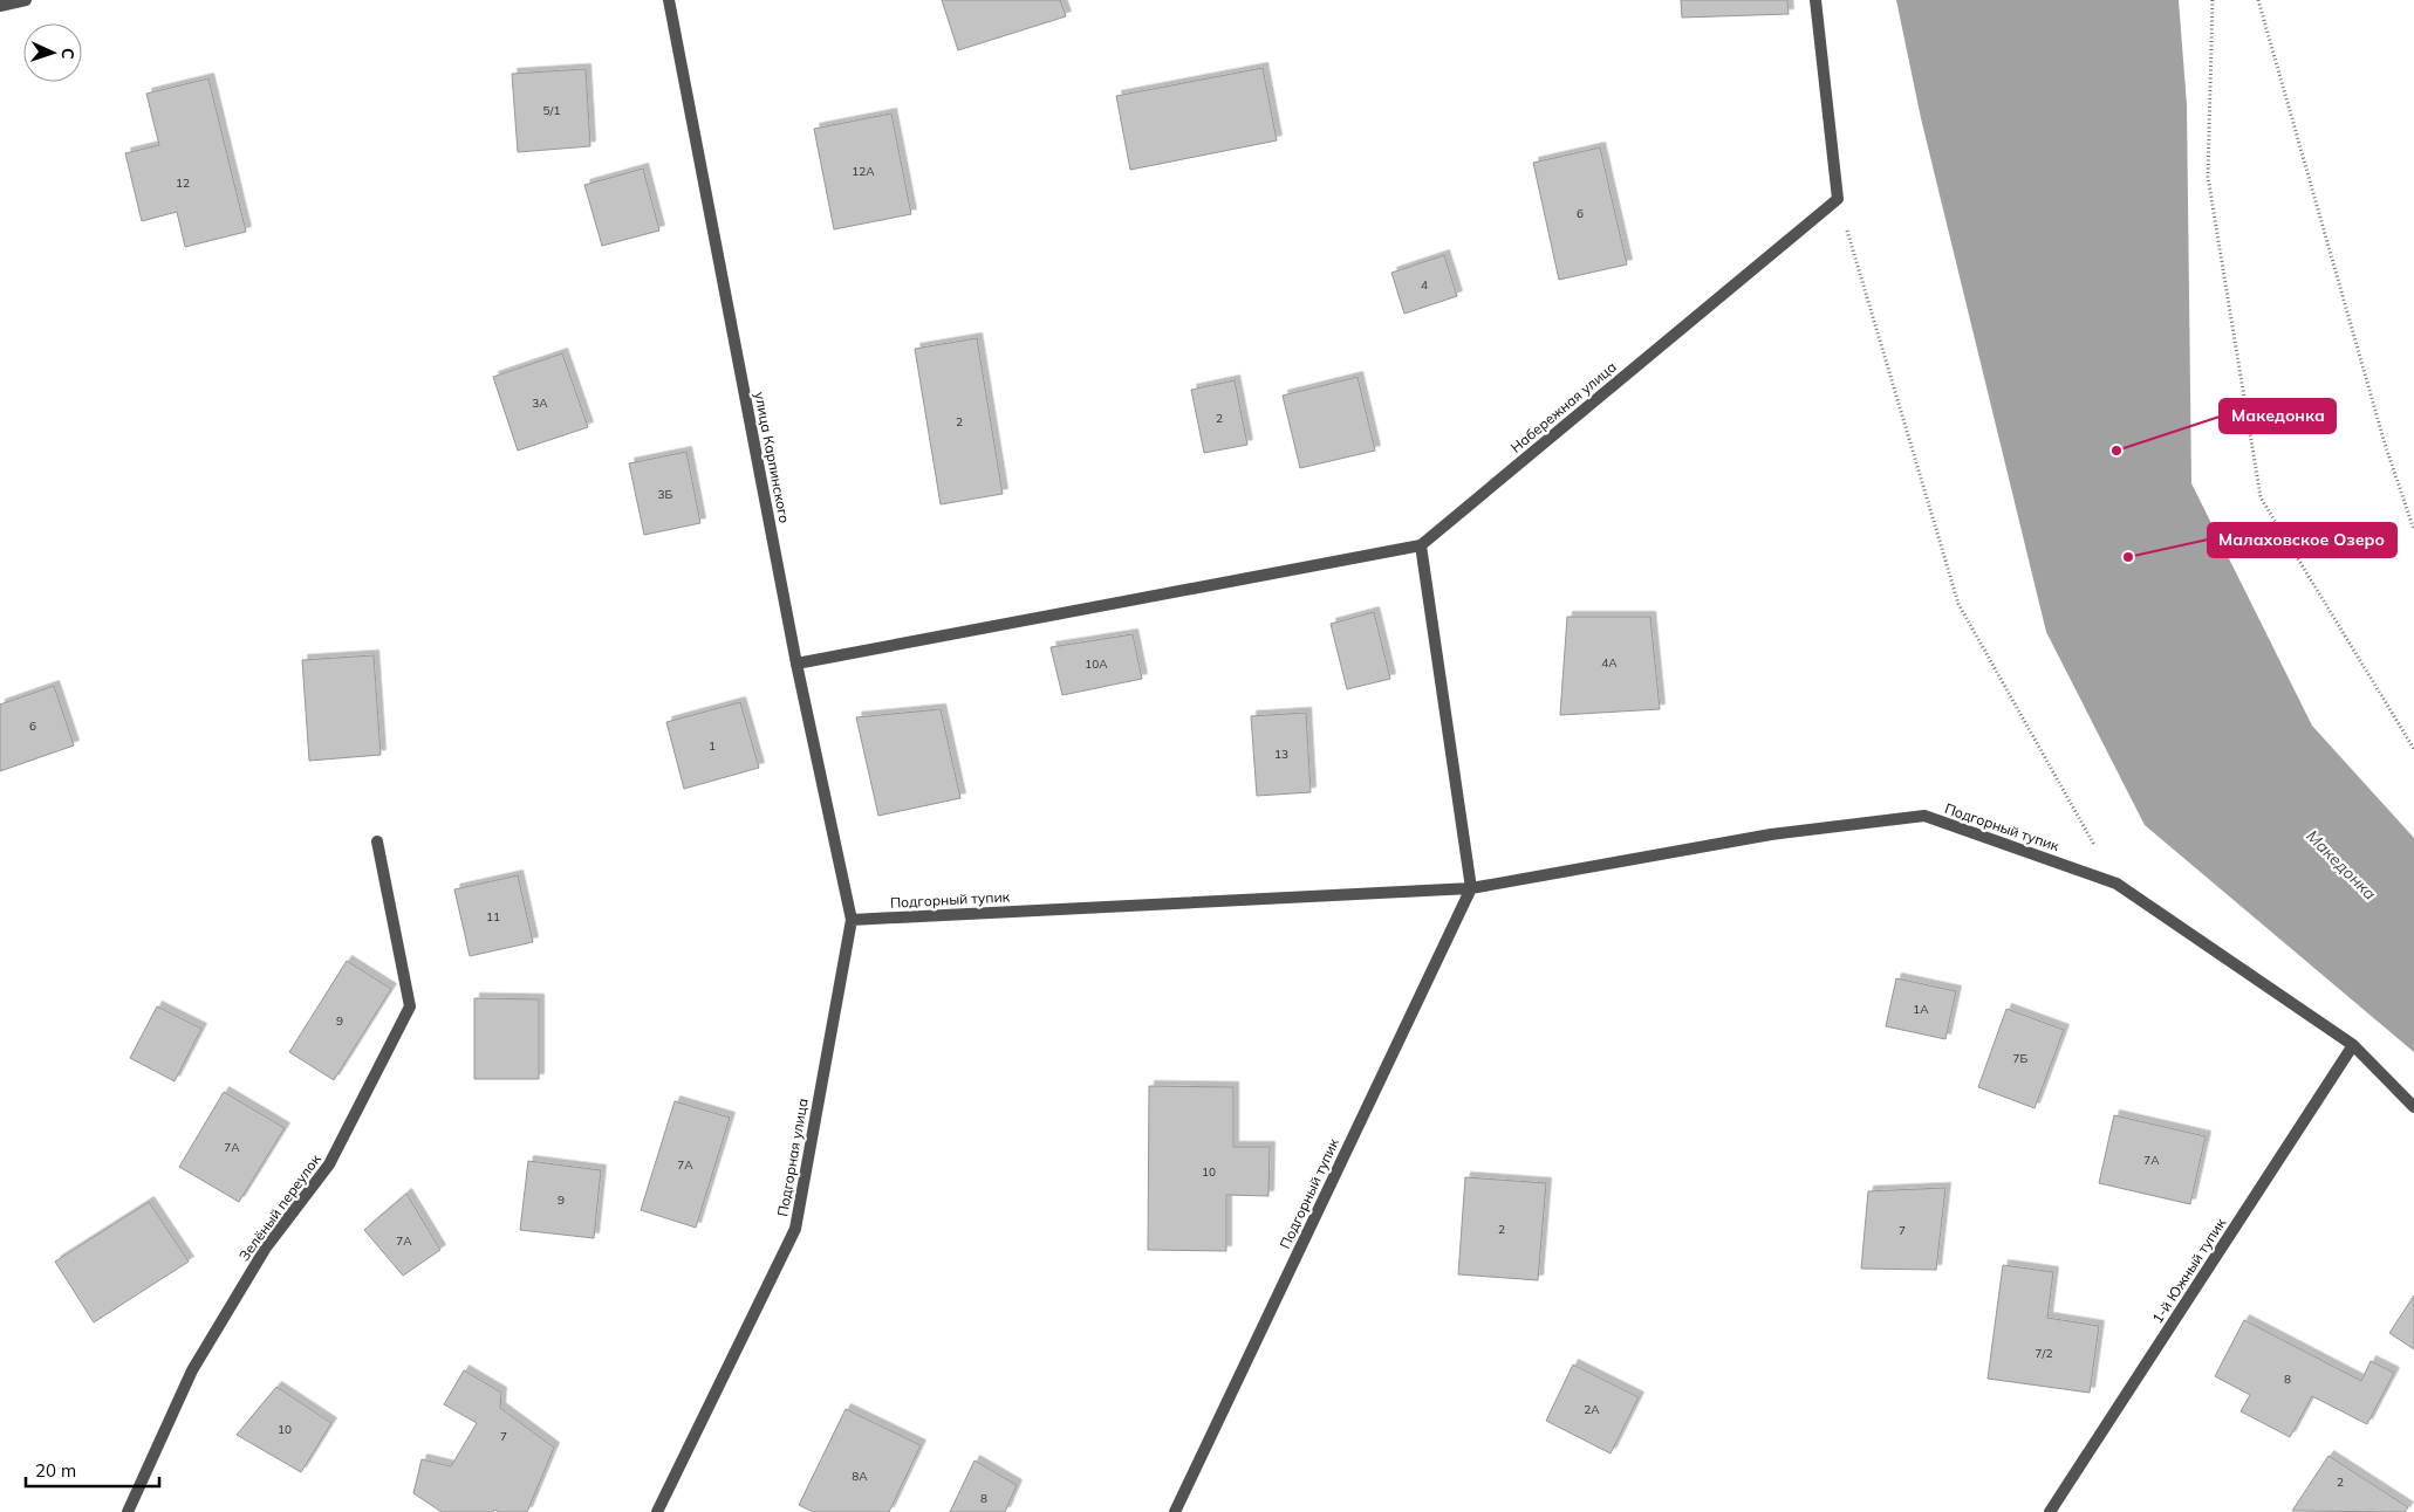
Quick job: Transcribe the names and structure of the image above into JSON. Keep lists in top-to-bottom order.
{
  "streets": {
    "street": [
      "Набережная улица",
      "улица Карпинского",
      "Подгорный тупик",
      "Подгорная улица",
      "Зелёный переулок",
      "1-й Южный тупик"
    ]
  },
  "crossings": [
    ["улица Карпинского", "Подгорный тупик"],
    ["улица Карпинского", "Подгорная улица"],
    ["Подгорный тупик", "Подгорная улица"],
    ["Подгорный тупик", "1-й Южный тупик"]
  ],
  "water": ["Македонка"],
  "places": ["Македонка", "Малаховское Озеро"],
  "house_numbers": [
    "5/1",
    "12А",
    "12",
    "6",
    "4",
    "3А",
    "2",
    "2",
    "3Б",
    "4А",
    "10А",
    "6",
    "1",
    "13",
    "11",
    "1А",
    "9",
    "7Б",
    "7А",
    "7А",
    "7А",
    "10",
    "9",
    "2",
    "7",
    "7А",
    "7/2",
    "8",
    "2А",
    "10",
    "7",
    "8А",
    "2",
    "8"
  ],
  "scale_bar": "20 m",
  "north": "right"
}
